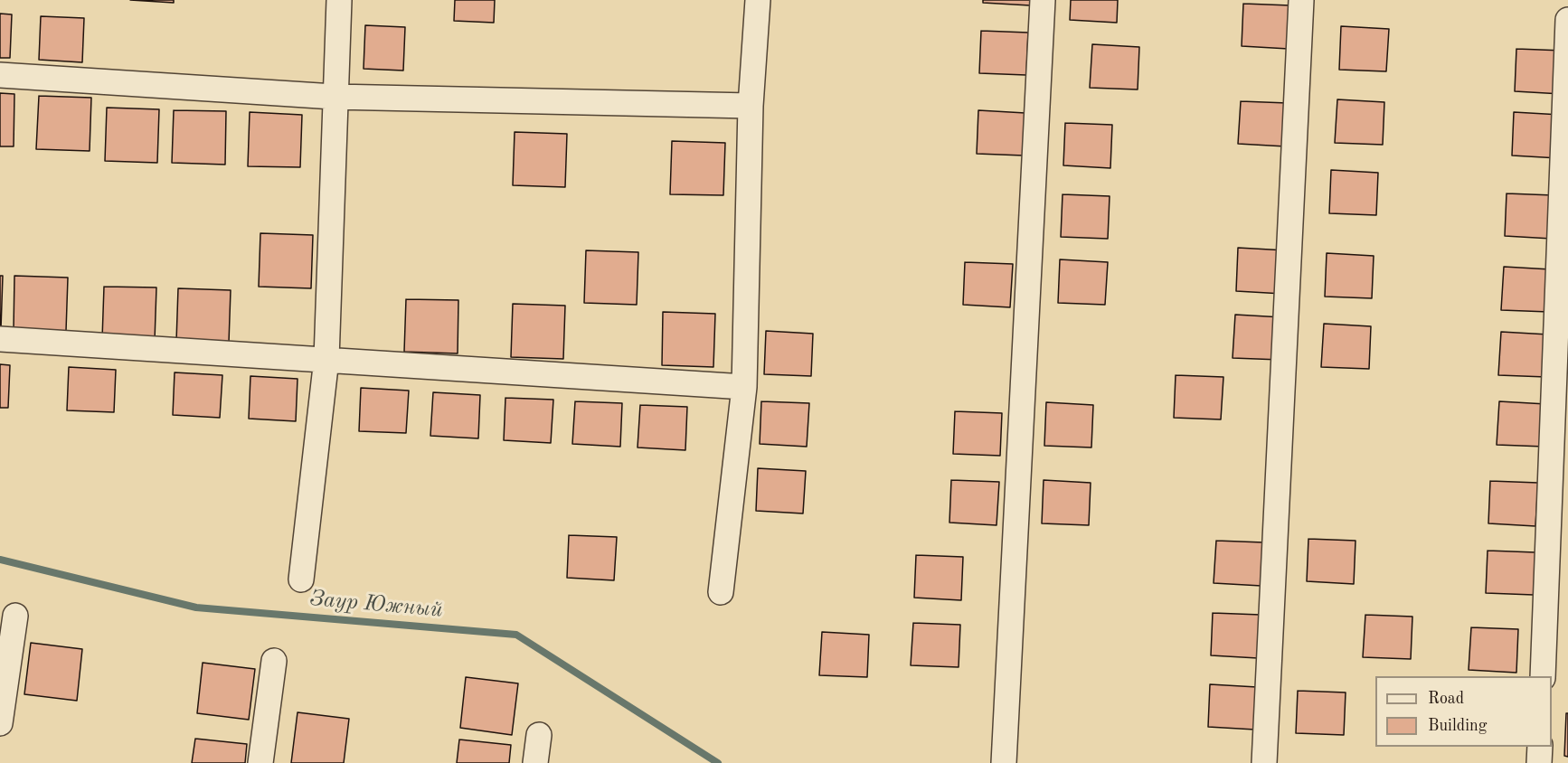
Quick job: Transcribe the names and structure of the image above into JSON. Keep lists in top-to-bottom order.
{
  "water": ["Заур Южный"],
  "legend": ["Road", "Building"]
}
